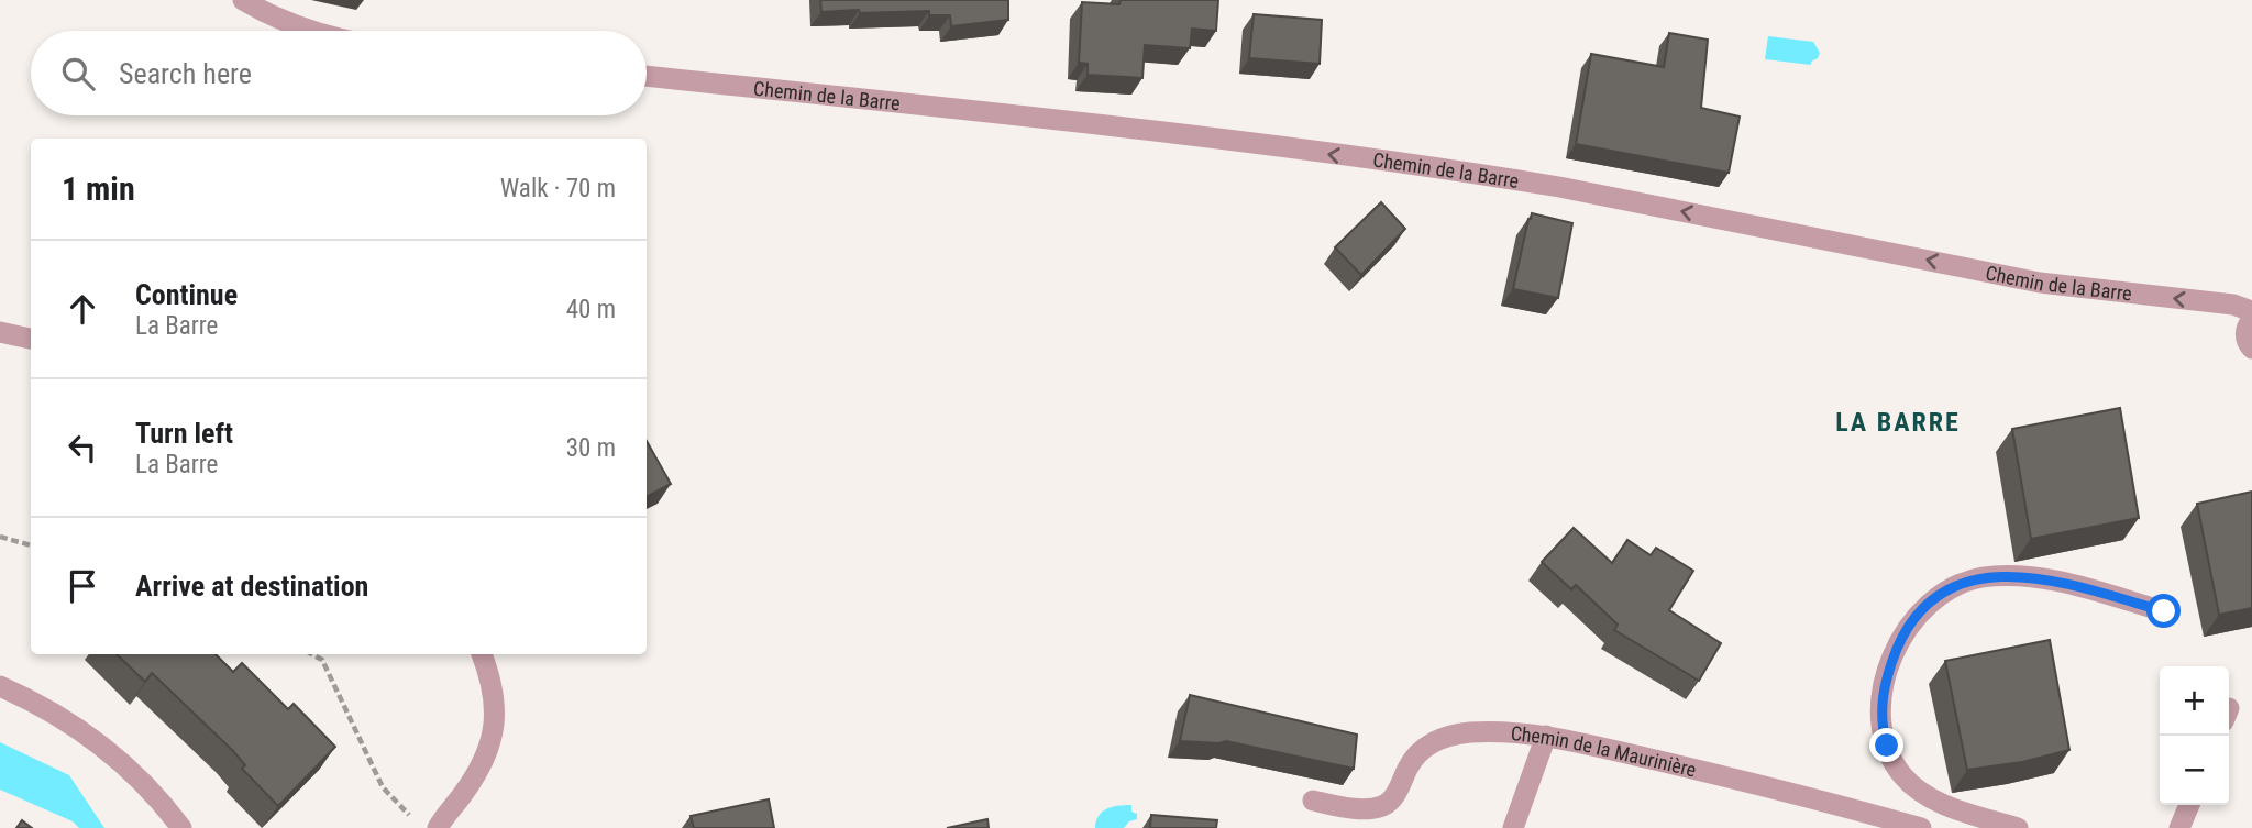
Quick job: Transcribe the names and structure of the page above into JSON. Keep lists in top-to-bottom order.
{
  "streets": {
    "street": ["Chemin de la Barre", "Chemin de la Maurinière"]
  },
  "one_way": ["Chemin de la Barre"],
  "districts": ["LA BARRE"],
  "page": {
    "search": "Search here",
    "heading": ["1 min", "Walk · 70 m"],
    "list": [
      ["Continue", "La Barre", "40 m"],
      ["Turn left", "La Barre", "30 m"],
      "Arrive at destination"
    ],
    "map_buttons": ["+", "−"]
  }
}
